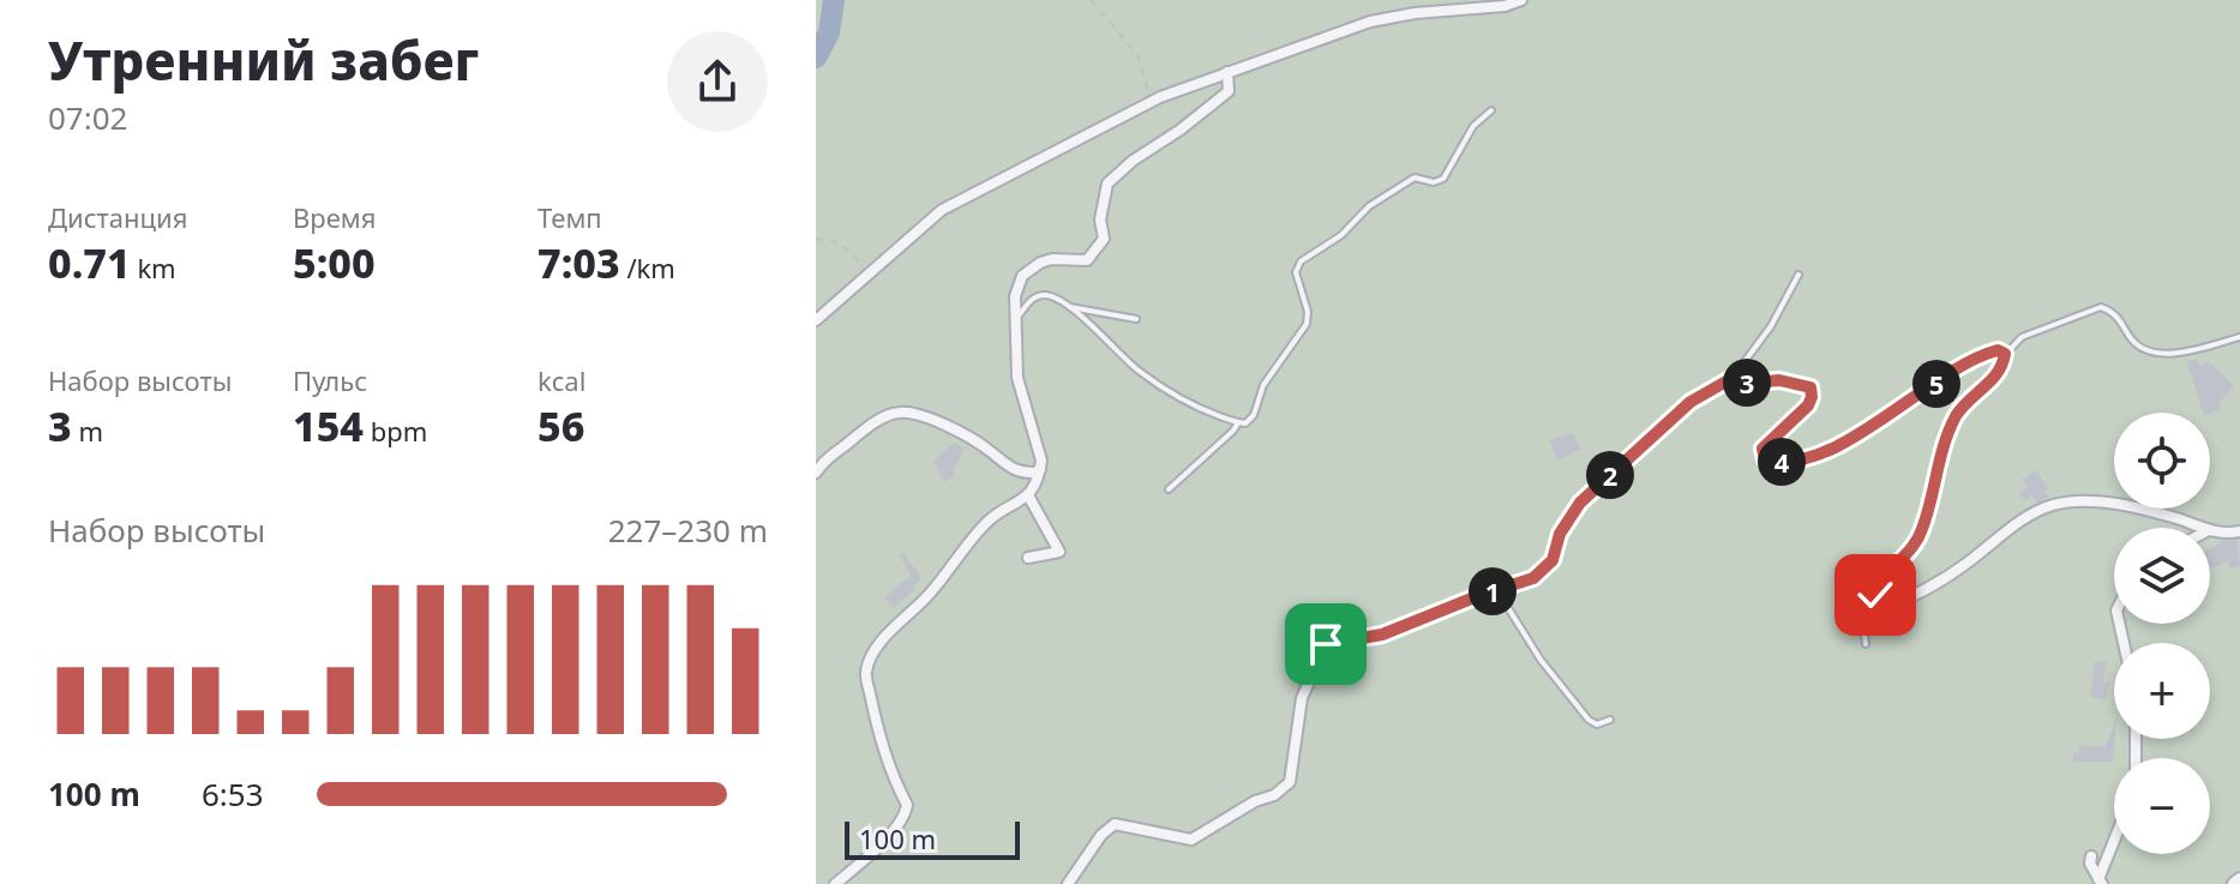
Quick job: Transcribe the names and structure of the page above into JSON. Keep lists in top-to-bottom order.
{
  "scale_bar": "100 m",
  "page": {
    "heading": ["Утренний забег", "07:02"],
    "stats": [
      ["Дистанция", "0.71 km"],
      ["Время", "5:00"],
      ["Темп", "7:03 /km"],
      ["Набор высоты", "3 m"],
      ["Пульс", "154 bpm"],
      ["kcal", "56"]
    ],
    "pins": [
      "3",
      "5",
      "4",
      "2",
      "1"
    ],
    "map_buttons": ["+", "−"],
    "chart": ["Набор высоты", "227–230 m"],
    "list": [
      {
        "name": "100 m",
        "note": "6:53"
      }
    ],
    "scale": "100 m"
  }
}
